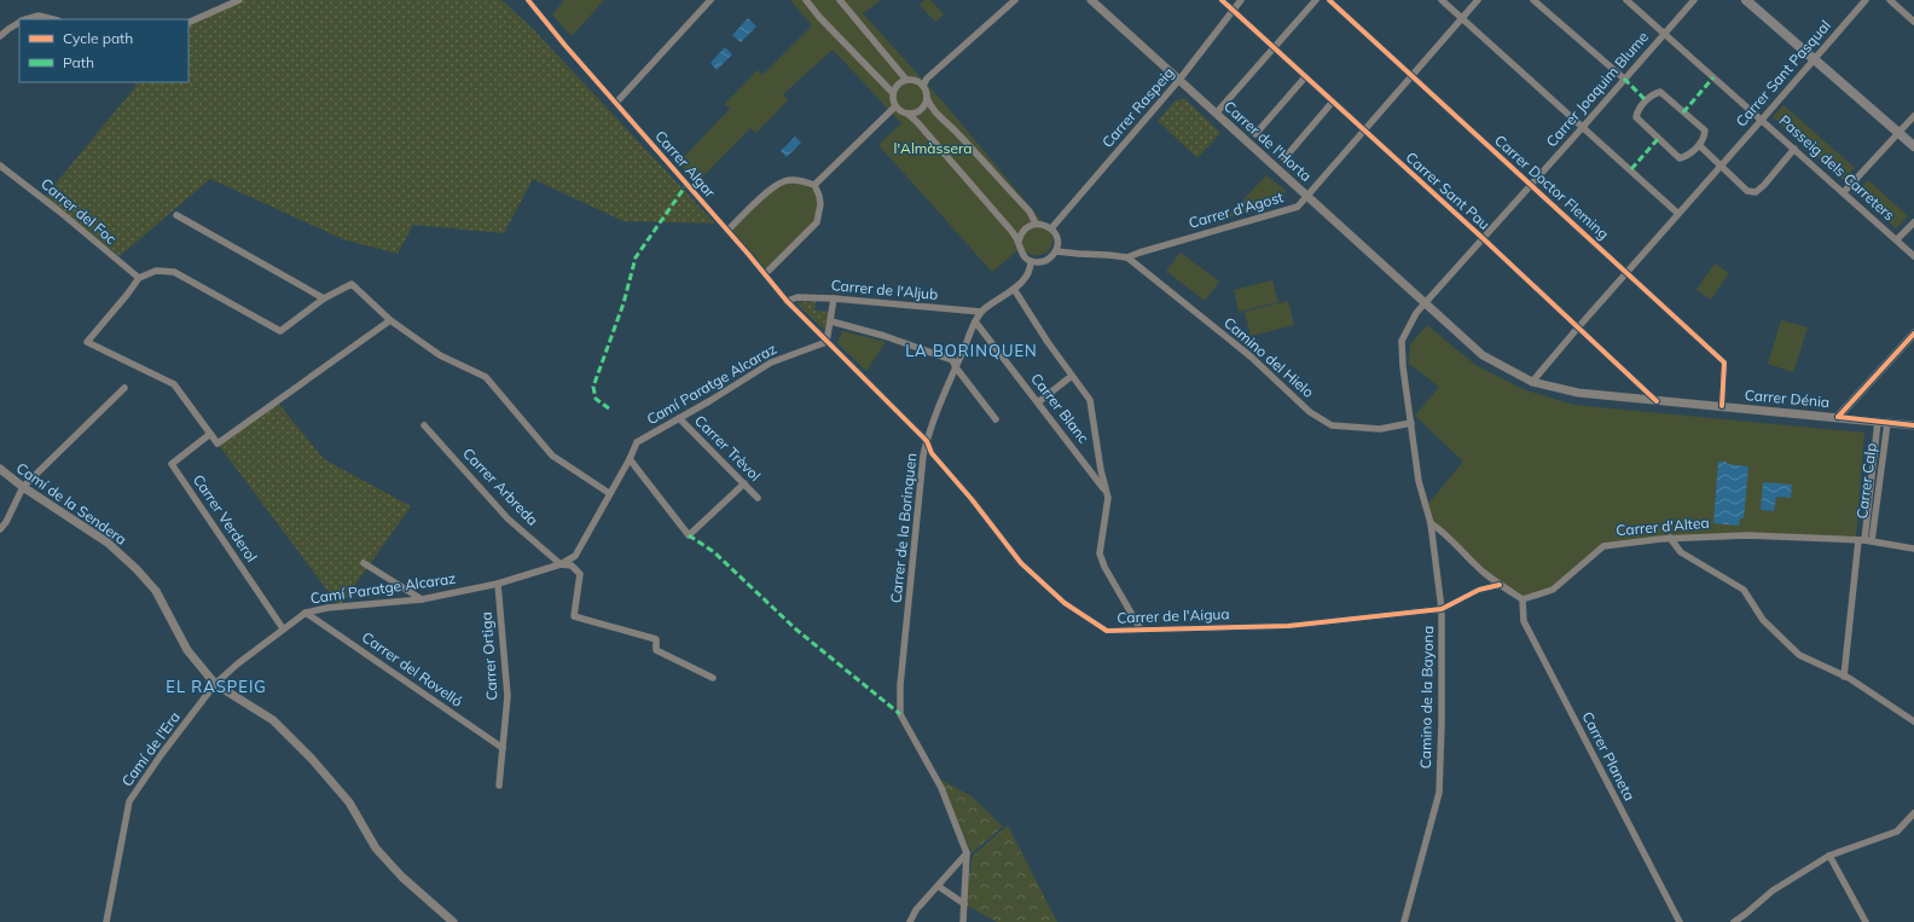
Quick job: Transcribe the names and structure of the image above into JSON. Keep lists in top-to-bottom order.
{
  "streets": {
    "street": [
      "Carrer Sant Pasqual",
      "Carrer Joaquim Blume",
      "Carrer Raspeig",
      "Carrer de l'Horta",
      "Carrer Algar",
      "Passeig dels Carreters",
      "Carrer Doctor Fleming",
      "Carrer Sant Pau",
      "Carrer d'Agost",
      "Carrer del Foc",
      "Carrer de l'Aljub",
      "Camino del Hielo",
      "Camí Paratge Alcaraz",
      "Carrer Dénia",
      "Carrer Blanc",
      "Carrer Trèvol",
      "Carrer Calp",
      "Carrer Arbreda",
      "Camí de la Sendera",
      "Carrer Verderol",
      "Carrer d'Altea",
      "Carrer de la Borinquen",
      "Carrer de l'Aigua",
      "Carrer Ortiga",
      "Carrer del Rovelló",
      "Camino de la Bayona",
      "Camí de l'Era",
      "Carrer Planeta"
    ]
  },
  "crossings": [
    ["Carrer Sant Pasqual", "Passeig dels Carreters"],
    ["Carrer Sant Pasqual", "Carrer Doctor Fleming"],
    ["Carrer Sant Pasqual", "Carrer Sant Pau"],
    ["Carrer Sant Pasqual", "Carrer Dénia"],
    ["Carrer Joaquim Blume", "Carrer de l'Horta"],
    ["Carrer Joaquim Blume", "Passeig dels Carreters"],
    ["Carrer Joaquim Blume", "Carrer Doctor Fleming"],
    ["Carrer Joaquim Blume", "Carrer Sant Pau"],
    ["Carrer Joaquim Blume", "Carrer Dénia"],
    ["Carrer Joaquim Blume", "Camino de la Bayona"],
    ["Carrer Raspeig", "Carrer de l'Horta"],
    ["Carrer Raspeig", "Carrer Sant Pau"],
    ["Carrer Raspeig", "Carrer d'Agost"],
    ["Carrer Raspeig", "Carrer de la Borinquen"],
    ["Carrer de l'Horta", "Carrer d'Agost"],
    ["Carrer de l'Horta", "Carrer Dénia"],
    ["Carrer de l'Horta", "Camino de la Bayona"],
    ["Carrer Algar", "Carrer de l'Aljub"],
    ["Carrer Algar", "Camí Paratge Alcaraz"],
    ["Carrer Algar", "Carrer de l'Aigua"],
    ["Carrer Doctor Fleming", "Carrer d'Agost"],
    ["Carrer Doctor Fleming", "Carrer Dénia"],
    ["Carrer Sant Pau", "Carrer d'Agost"],
    ["Carrer Sant Pau", "Carrer Dénia"],
    ["Carrer d'Agost", "Camino del Hielo"],
    ["Carrer d'Agost", "Carrer de la Borinquen"],
    ["Carrer de l'Aljub", "Carrer de la Borinquen"],
    ["Camino del Hielo", "Camino de la Bayona"],
    ["Camí Paratge Alcaraz", "Carrer Trèvol"],
    ["Camí Paratge Alcaraz", "Carrer Arbreda"],
    ["Camí Paratge Alcaraz", "Camí de la Sendera"],
    ["Camí Paratge Alcaraz", "Carrer Verderol"],
    ["Camí Paratge Alcaraz", "Carrer de l'Aigua"],
    ["Camí Paratge Alcaraz", "Carrer Ortiga"],
    ["Camí Paratge Alcaraz", "Carrer del Rovelló"],
    ["Camí Paratge Alcaraz", "Camí de l'Era"],
    ["Carrer Dénia", "Carrer Calp"],
    ["Carrer Dénia", "Camino de la Bayona"],
    ["Carrer Blanc", "Carrer de la Borinquen"],
    ["Carrer Calp", "Carrer d'Altea"],
    ["Camí de la Sendera", "Camí de l'Era"],
    ["Carrer d'Altea", "Carrer Planeta"],
    ["Carrer de la Borinquen", "Carrer de l'Aigua"],
    ["Carrer de l'Aigua", "Camino de la Bayona"],
    ["Carrer Ortiga", "Carrer del Rovelló"]
  ],
  "districts": ["LA BORINQUEN", "EL RASPEIG"],
  "parks": ["l'Almàssera"],
  "legend": ["Cycle path", "Path"]
}
